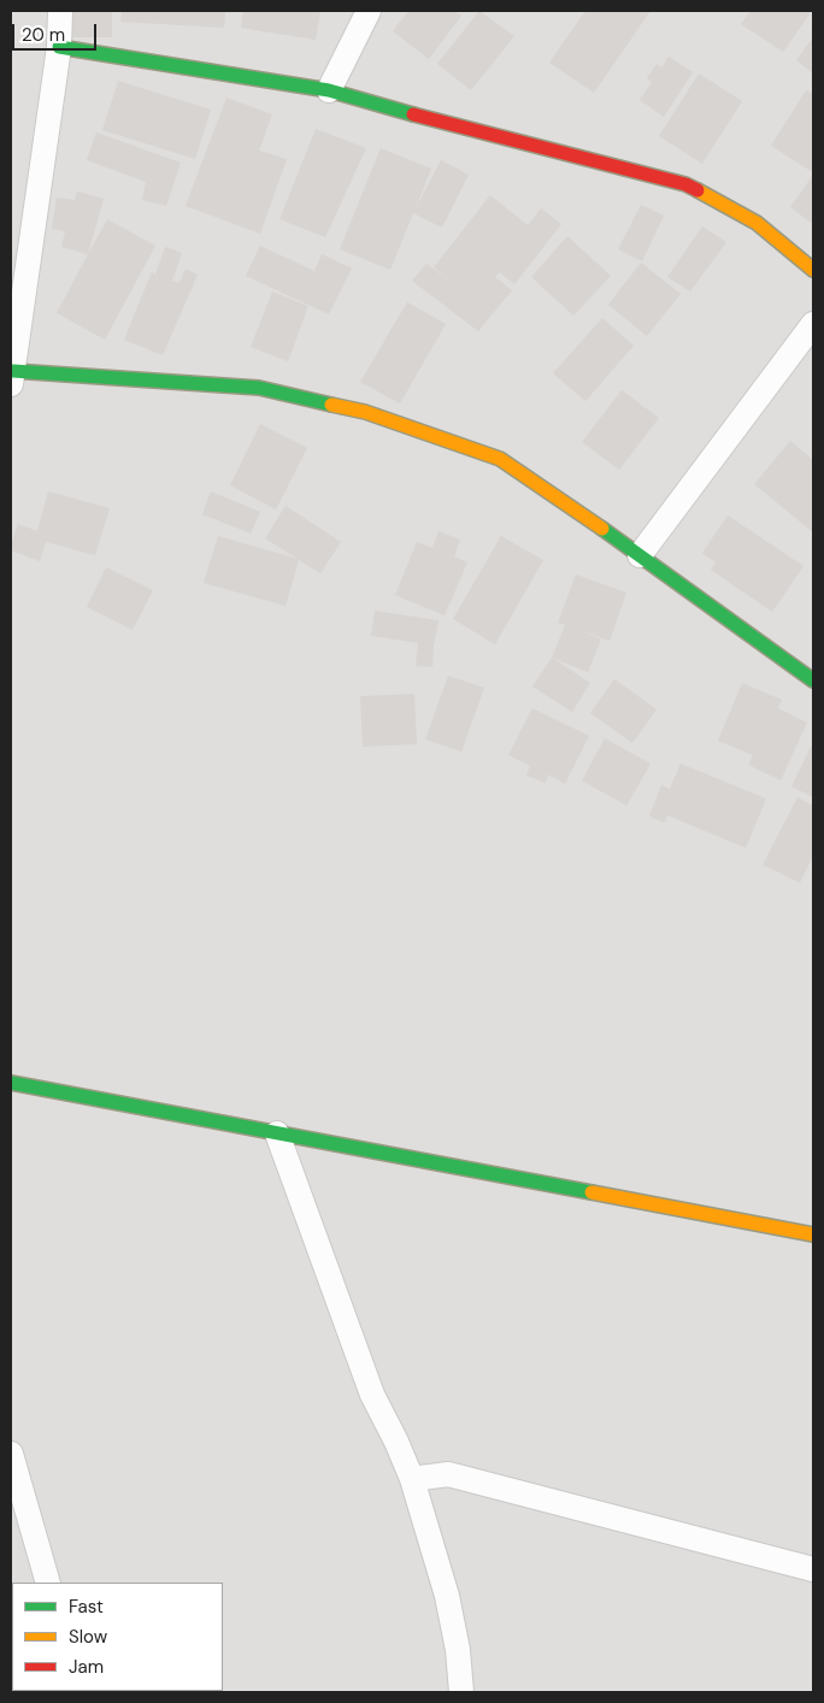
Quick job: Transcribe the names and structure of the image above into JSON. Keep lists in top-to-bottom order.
{
  "legend": ["Fast", "Slow", "Jam"],
  "scale_bar": "20 m"
}
